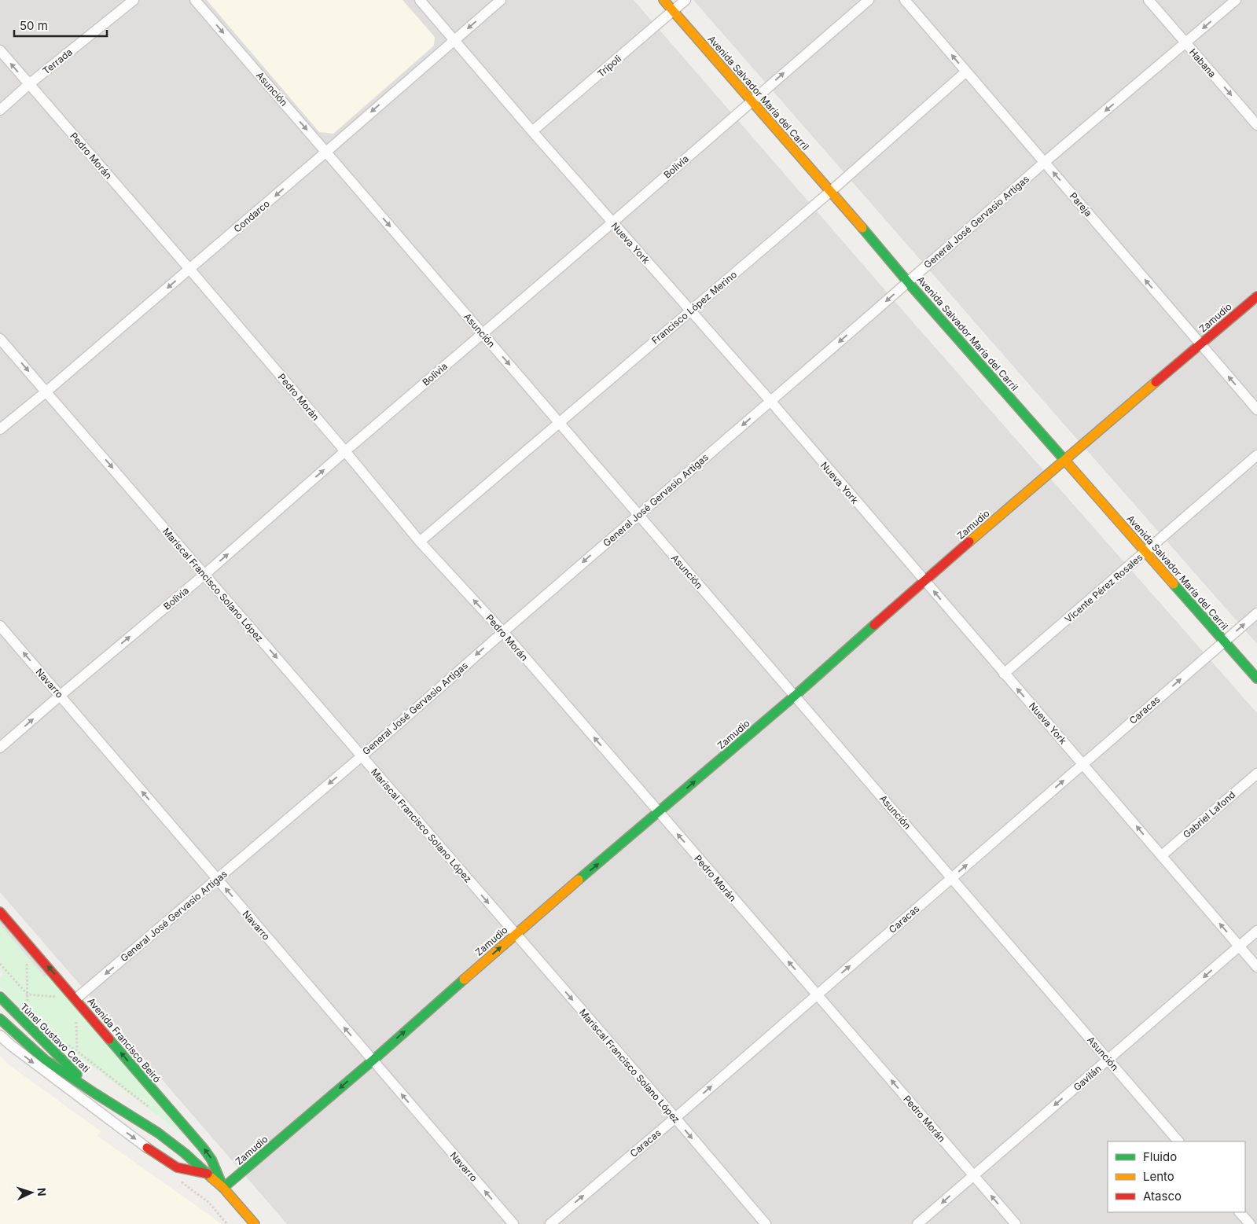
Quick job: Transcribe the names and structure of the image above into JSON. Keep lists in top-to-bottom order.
{
  "streets": {
    "street": [
      "Terrada",
      "Habana",
      "Trípoli",
      "Asunción",
      "Avenida Salvador María del Carril",
      "Pedro Morán",
      "Bolivia",
      "Pareja",
      "Condarco",
      "General José Gervasio Artigas",
      "Nueva York",
      "Francisco López Merino",
      "Zamudio",
      "Mariscal Francisco Solano López",
      "Vicente Pérez Rosales",
      "Navarro",
      "Caracas",
      "Gabriel Lafond",
      "Túnel Gustavo Cerati",
      "Avenida Francisco Beiró",
      "Gavilán"
    ]
  },
  "crossings": [
    ["Terrada", "Pedro Morán"],
    ["Habana", "General José Gervasio Artigas"],
    ["Trípoli", "Avenida Salvador María del Carril"],
    ["Trípoli", "Nueva York"],
    ["Asunción", "Bolivia"],
    ["Asunción", "Condarco"],
    ["Asunción", "General José Gervasio Artigas"],
    ["Asunción", "Francisco López Merino"],
    ["Asunción", "Zamudio"],
    ["Asunción", "Caracas"],
    ["Asunción", "Gavilán"],
    ["Avenida Salvador María del Carril", "Bolivia"],
    ["Avenida Salvador María del Carril", "General José Gervasio Artigas"],
    ["Avenida Salvador María del Carril", "Francisco López Merino"],
    ["Avenida Salvador María del Carril", "Zamudio"],
    ["Avenida Salvador María del Carril", "Vicente Pérez Rosales"],
    ["Avenida Salvador María del Carril", "Caracas"],
    ["Pedro Morán", "Bolivia"],
    ["Pedro Morán", "Condarco"],
    ["Pedro Morán", "General José Gervasio Artigas"],
    ["Pedro Morán", "Francisco López Merino"],
    ["Pedro Morán", "Zamudio"],
    ["Pedro Morán", "Caracas"],
    ["Pedro Morán", "Gavilán"],
    ["Bolivia", "Nueva York"],
    ["Bolivia", "Mariscal Francisco Solano López"],
    ["Bolivia", "Navarro"],
    ["Pareja", "General José Gervasio Artigas"],
    ["Pareja", "Francisco López Merino"],
    ["Pareja", "Zamudio"],
    ["Condarco", "Nueva York"],
    ["Condarco", "Mariscal Francisco Solano López"],
    ["General José Gervasio Artigas", "Nueva York"],
    ["General José Gervasio Artigas", "Mariscal Francisco Solano López"],
    ["General José Gervasio Artigas", "Navarro"],
    ["General José Gervasio Artigas", "Avenida Francisco Beiró"],
    ["Nueva York", "Francisco López Merino"],
    ["Nueva York", "Zamudio"],
    ["Nueva York", "Vicente Pérez Rosales"],
    ["Nueva York", "Caracas"],
    ["Nueva York", "Gabriel Lafond"],
    ["Nueva York", "Gavilán"],
    ["Zamudio", "Mariscal Francisco Solano López"],
    ["Zamudio", "Navarro"],
    ["Zamudio", "Avenida Francisco Beiró"],
    ["Mariscal Francisco Solano López", "Caracas"],
    ["Túnel Gustavo Cerati", "Avenida Francisco Beiró"]
  ],
  "one_way": [
    "Habana",
    "Asunción",
    "Pedro Morán",
    "Bolivia",
    "Pareja",
    "Condarco",
    "General José Gervasio Artigas",
    "Nueva York",
    "Mariscal Francisco Solano López",
    "Navarro",
    "Caracas",
    "Gavilán"
  ],
  "legend": ["Fluido", "Lento", "Atasco"],
  "scale_bar": "50 m",
  "north": "right"
}
